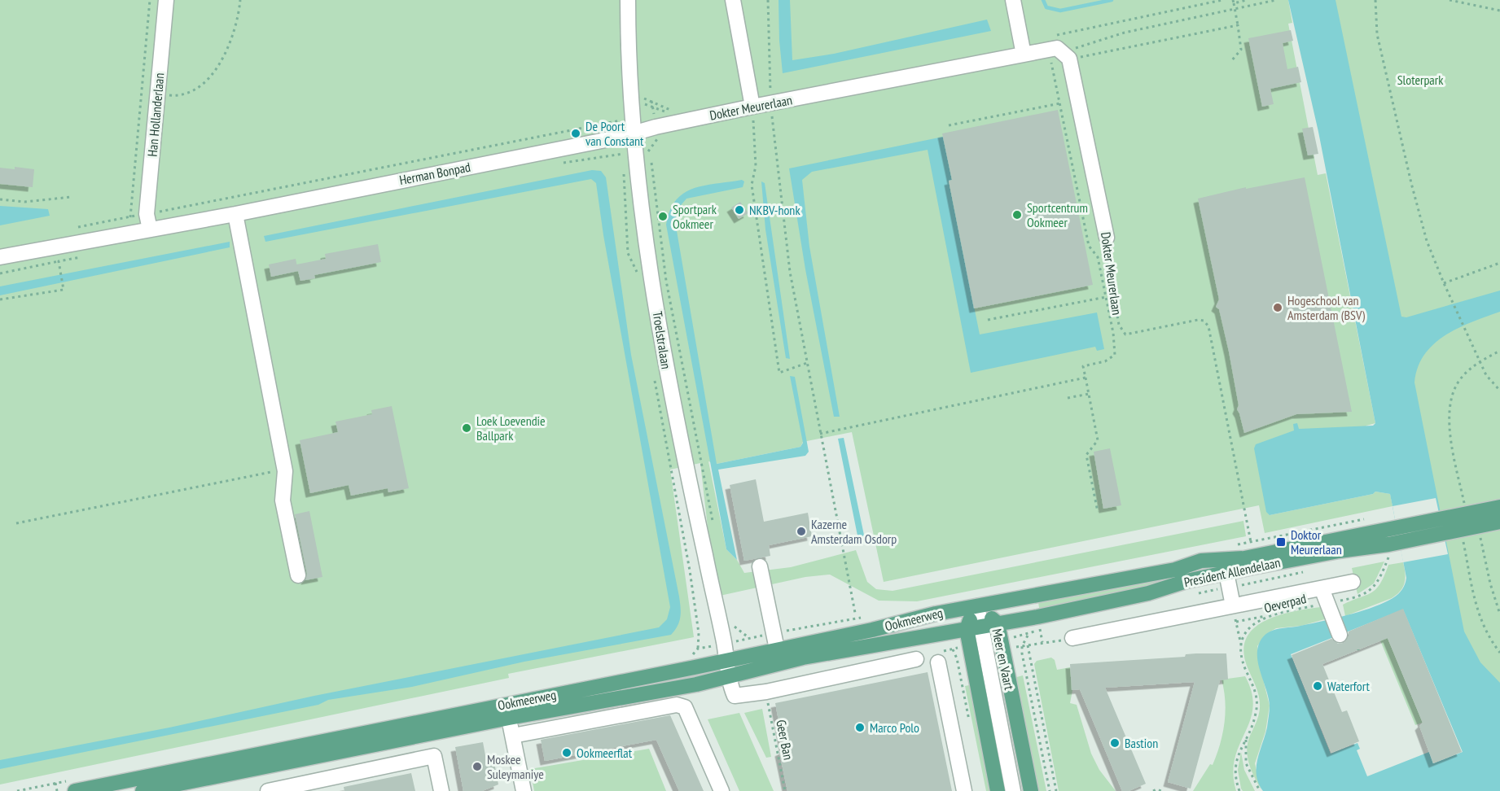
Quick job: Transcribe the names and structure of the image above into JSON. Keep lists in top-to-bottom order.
{
  "streets": {
    "main road": ["President Allendelaan", "Ookmeerweg", "Meer en Vaart"],
    "street": [
      "Dokter Meurerlaan",
      "Han Hollanderlaan",
      "Herman Bonpad",
      "Troelstralaan"
    ],
    "path": ["Oeverpad", "Geer Ban"]
  },
  "crossings": [
    ["Dokter Meurerlaan", "Herman Bonpad"],
    ["Dokter Meurerlaan", "Troelstralaan"],
    ["Han Hollanderlaan", "Herman Bonpad"],
    ["Herman Bonpad", "Troelstralaan"],
    ["Troelstralaan", "Ookmeerweg"],
    ["President Allendelaan", "Oeverpad"],
    ["President Allendelaan", "Ookmeerweg"],
    ["President Allendelaan", "Meer en Vaart"],
    ["Ookmeerweg", "Meer en Vaart"]
  ],
  "parks": ["Sloterpark"],
  "places": {
    "other": [
      "De Poort van Constant",
      "NKBV-honk",
      "Sportcentrum Ookmeer",
      "Sportpark Ookmeer",
      "Hogeschool van Amsterdam (BSV)",
      "Loek Loevendie Ballpark",
      "Kazerne Amsterdam Osdorp",
      "Waterfort",
      "Marco Polo",
      "Bastion",
      "Ookmeerflat",
      "Moskee Suleymaniye"
    ],
    "transit": ["Doktor Meurerlaan"]
  }
}
